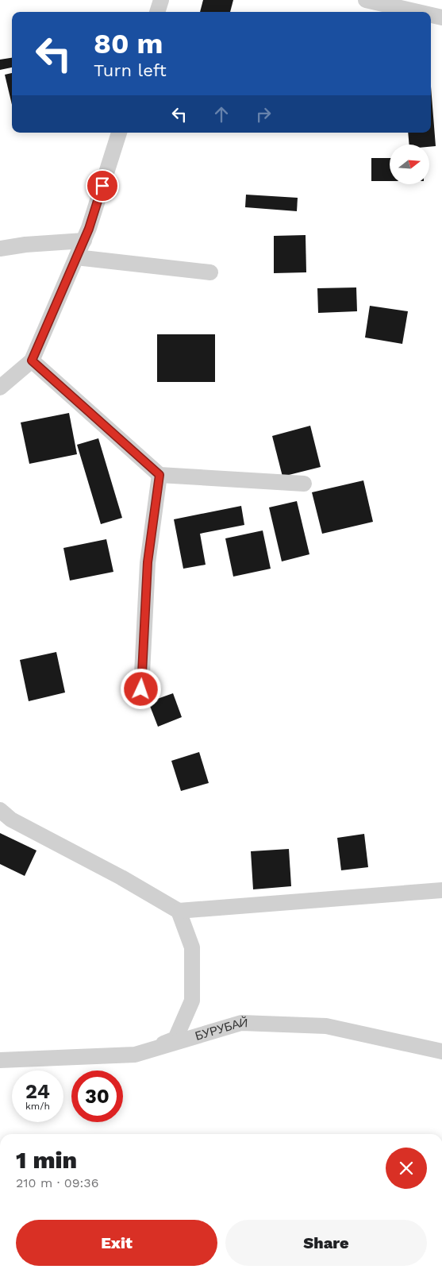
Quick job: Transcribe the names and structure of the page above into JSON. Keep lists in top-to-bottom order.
{
  "streets": {
    "street": ["БУРУБАЙ"]
  },
  "north": "right",
  "page": {
    "turn": ["80 m", "Turn left"],
    "speed": "24 km/h",
    "limit": "30",
    "heading": ["1 min", "210 m · 09:36"],
    "buttons": ["Exit", "Share"]
  }
}
